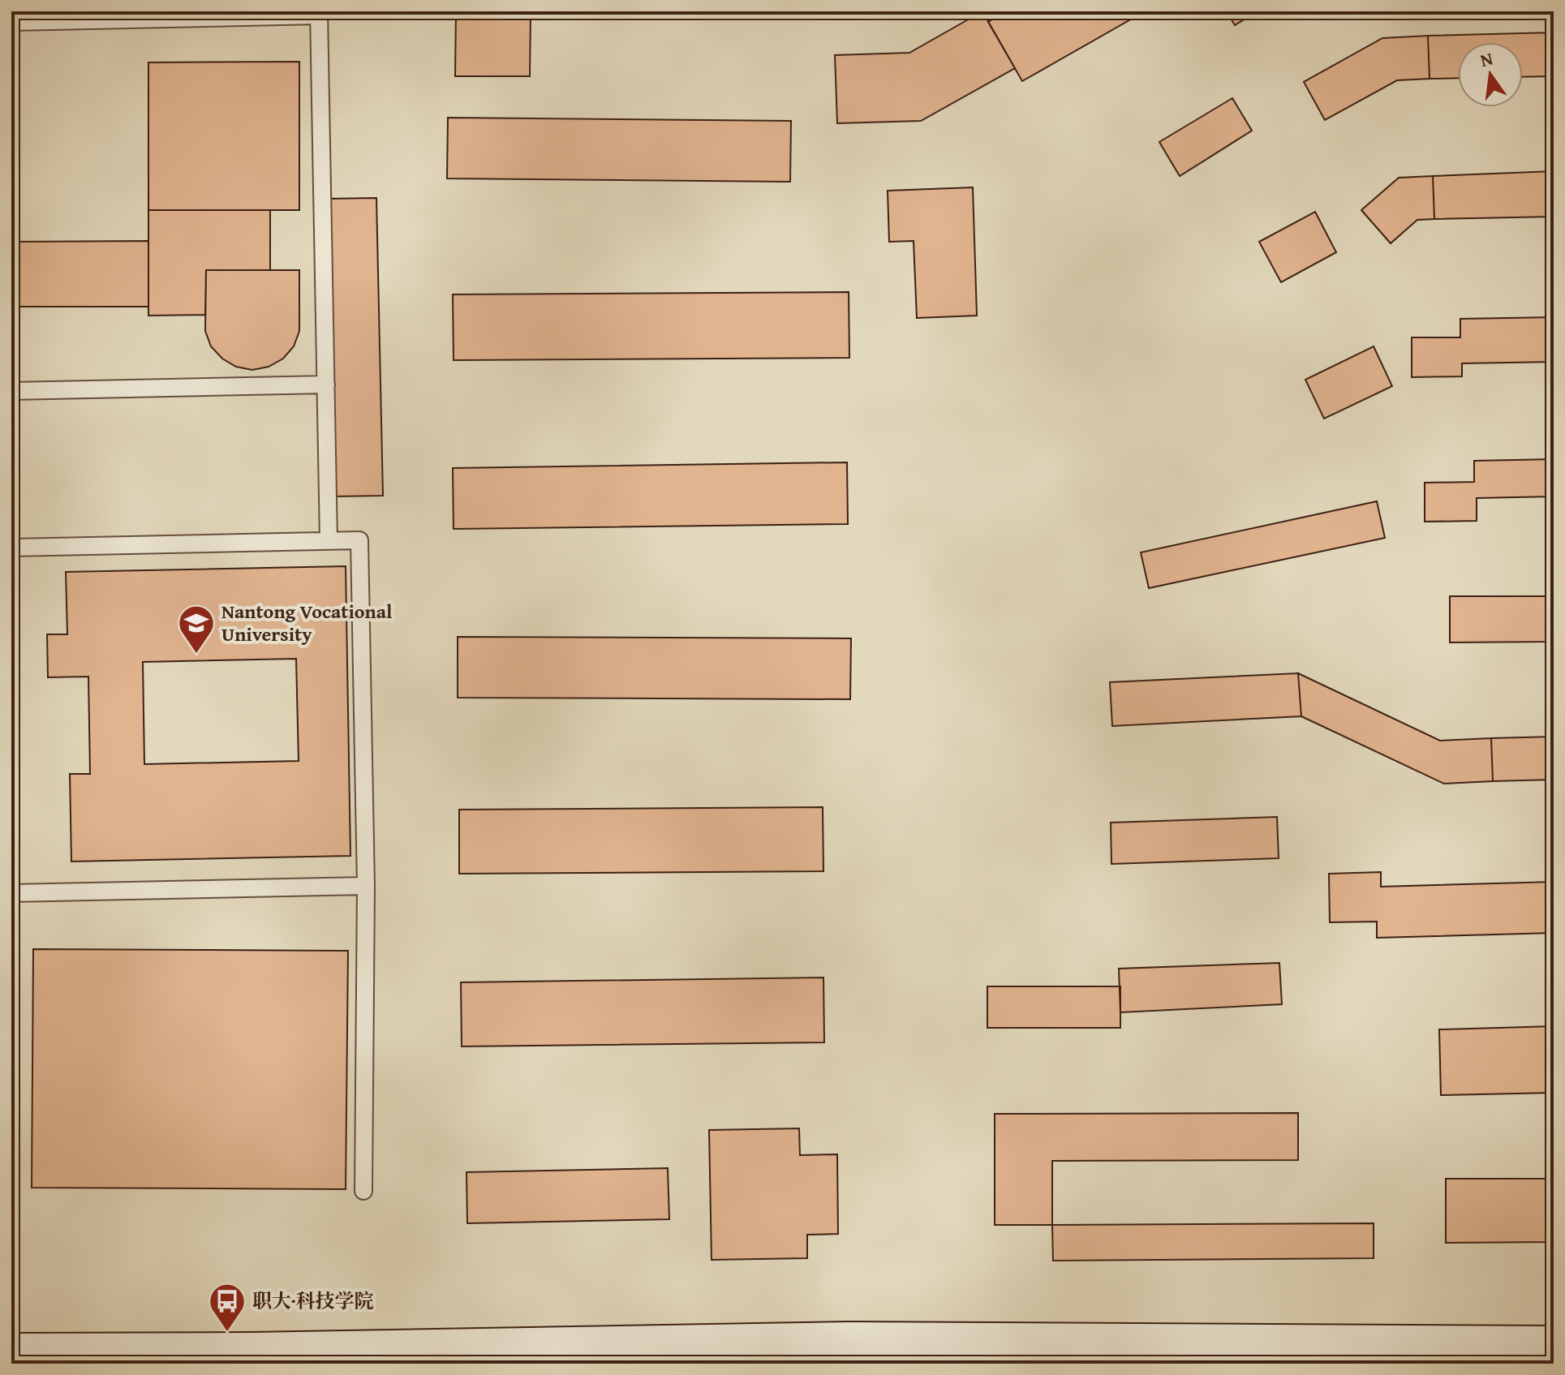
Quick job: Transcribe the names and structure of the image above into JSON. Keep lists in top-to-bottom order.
{
  "places": {
    "school or university": ["Nantong Vocational University"],
    "bus stop": ["职大·科技学院"]
  },
  "north": "top"
}
